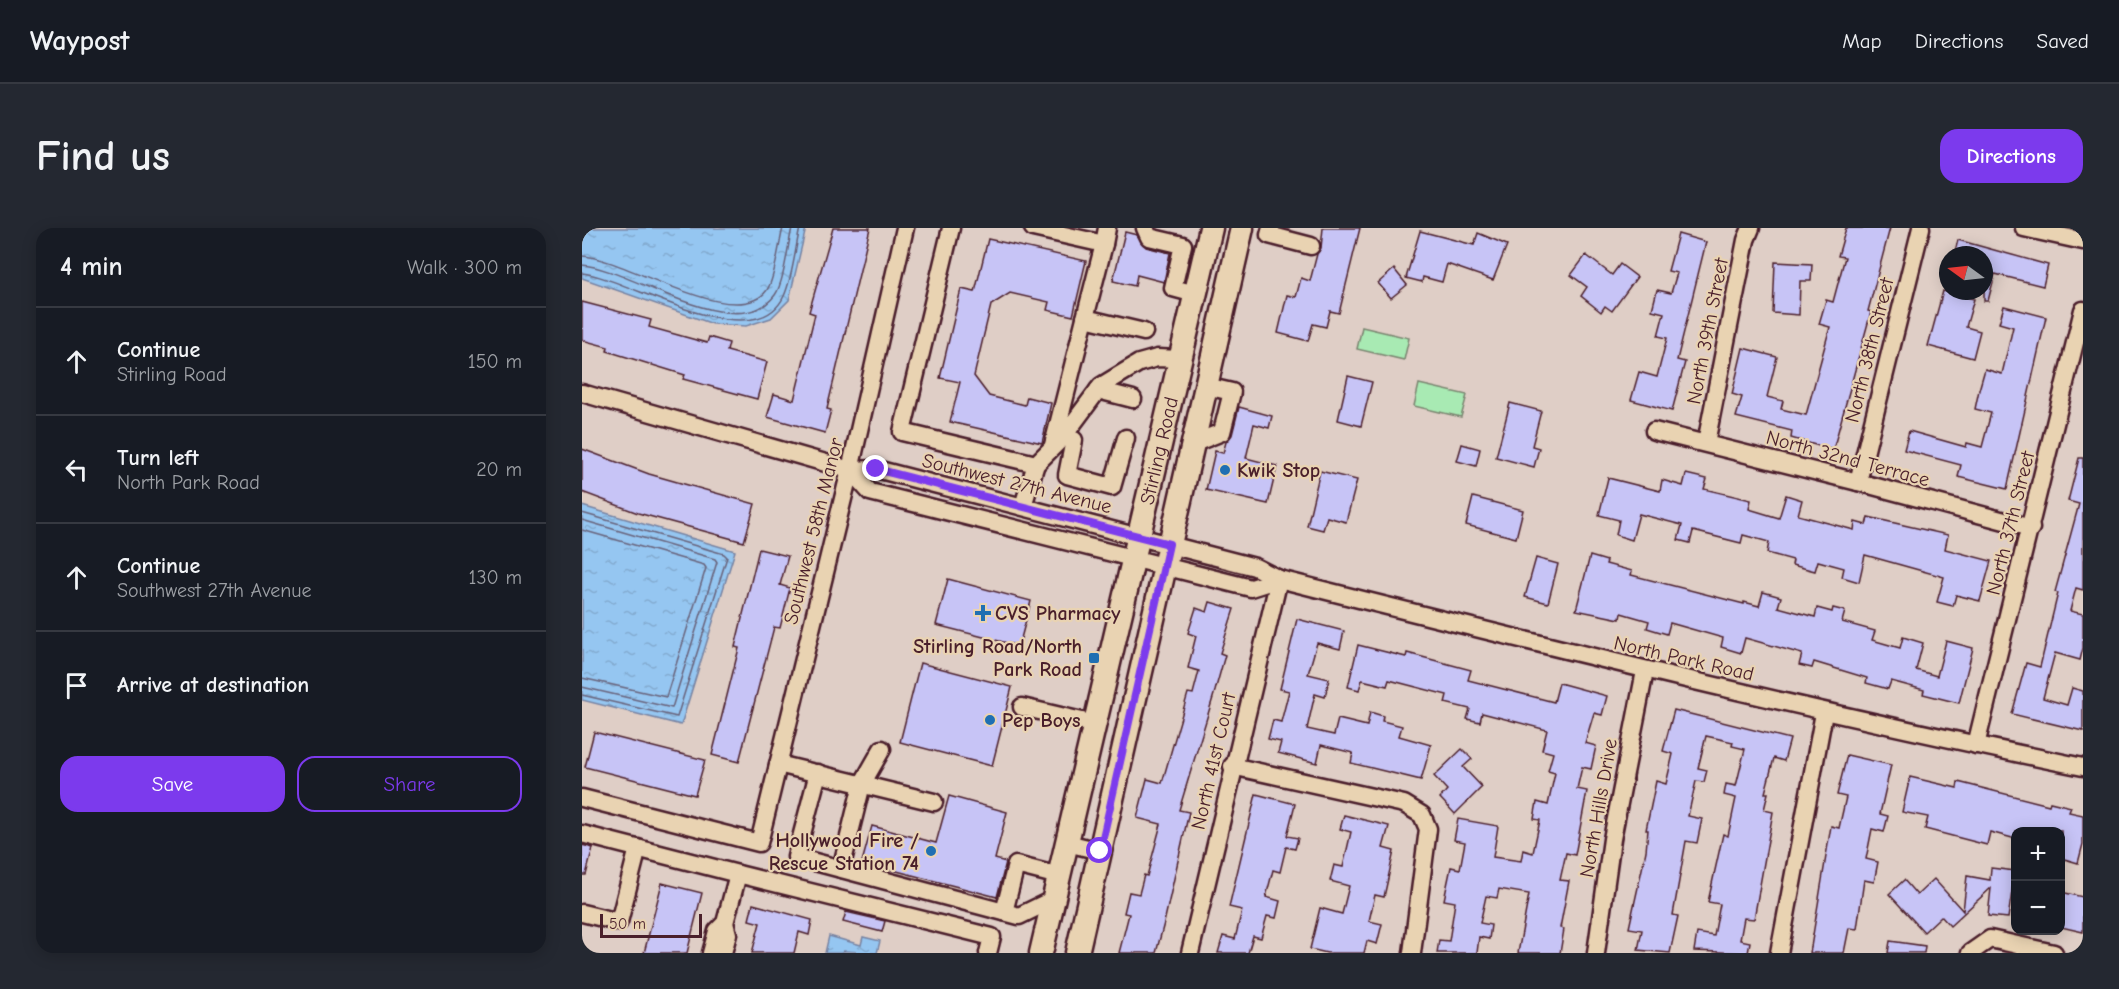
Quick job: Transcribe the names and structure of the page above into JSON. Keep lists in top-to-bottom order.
{
  "streets": {
    "main road": ["Stirling Road"],
    "street": [
      "North 39th Street",
      "North 38th Street",
      "North 32nd Terrace",
      "Southwest 27th Avenue",
      "North 37th Street",
      "Southwest 58th Manor",
      "North Park Road",
      "North 41st Court",
      "North Hills Drive"
    ]
  },
  "crossings": [
    ["North 39th Street", "North 32nd Terrace"],
    ["North 38th Street", "North 32nd Terrace"],
    ["Stirling Road", "Southwest 27th Avenue"],
    ["Stirling Road", "North Park Road"],
    ["North 32nd Terrace", "North 37th Street"],
    ["Southwest 27th Avenue", "Southwest 58th Manor"],
    ["Southwest 27th Avenue", "North Park Road"],
    ["North 37th Street", "North Park Road"],
    ["North Park Road", "North 41st Court"],
    ["North Park Road", "North Hills Drive"]
  ],
  "places": {
    "other": ["Kwik Stop", "Pep Boys", "Hollywood Fire / Rescue Station 74"],
    "health": ["CVS Pharmacy"],
    "transit": ["Stirling Road/North Park Road"]
  },
  "scale_bar": "50 m",
  "north": "left",
  "page": {
    "header": "Waypost",
    "nav": ["Map", "Directions", "Saved"],
    "buttons": [
      "Directions",
      ["Save", "Share"]
    ],
    "title": "Find us",
    "heading": ["4 min", "Walk · 300 m"],
    "list": [
      ["Continue", "Stirling Road", "150 m"],
      ["Turn left", "North Park Road", "20 m"],
      ["Continue", "Southwest 27th Avenue", "130 m"],
      "Arrive at destination"
    ],
    "map_buttons": ["+", "−"],
    "scale": "50 m"
  }
}
